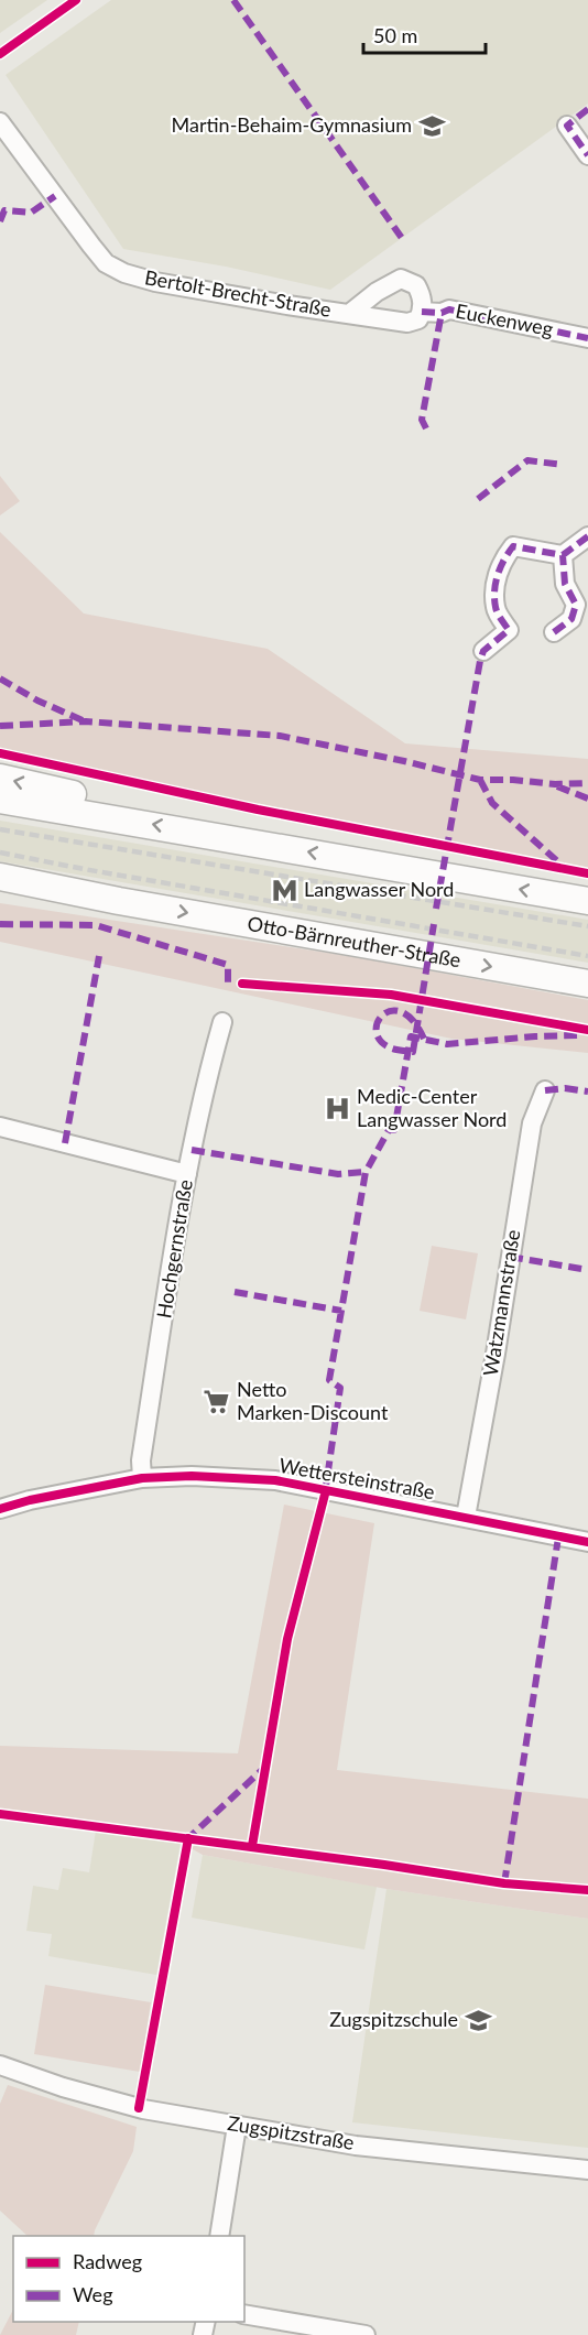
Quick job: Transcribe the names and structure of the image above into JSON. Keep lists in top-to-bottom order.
{
  "streets": {
    "main road": ["Otto-Bärnreuther-Straße"],
    "street": [
      "Bertolt-Brecht-Straße",
      "Euckenweg",
      "Hochgernstraße",
      "Watzmannstraße",
      "Wettersteinstraße",
      "Zugspitzstraße"
    ]
  },
  "crossings": [
    ["Bertolt-Brecht-Straße", "Euckenweg"],
    ["Hochgernstraße", "Wettersteinstraße"],
    ["Watzmannstraße", "Wettersteinstraße"]
  ],
  "places": {
    "school or university": ["Martin-Behaim-Gymnasium", "Zugspitzschule"],
    "metro station": ["Langwasser Nord"],
    "hospital": ["Medic-Center Langwasser Nord"],
    "supermarket": ["Netto Marken-Discount"]
  },
  "legend": ["Radweg", "Weg"],
  "scale_bar": "50 m"
}
